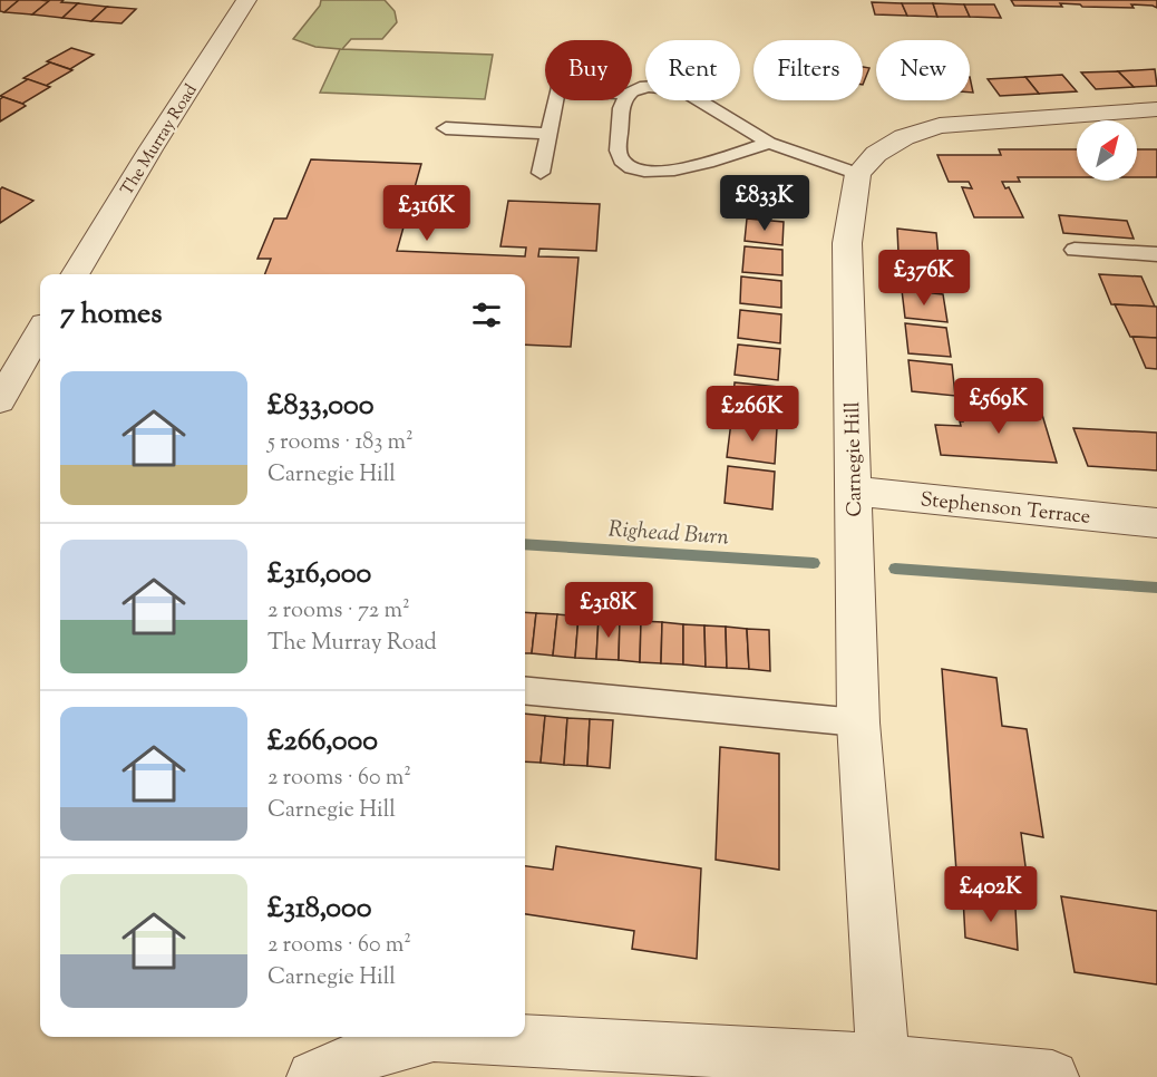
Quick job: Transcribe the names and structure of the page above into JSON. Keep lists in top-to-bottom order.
{
  "streets": {
    "street": ["The Murray Road", "Carnegie Hill", "Stephenson Terrace"]
  },
  "crossings": [
    ["Carnegie Hill", "Stephenson Terrace"]
  ],
  "water": ["Righead Burn"],
  "north": "top right",
  "page": {
    "chip": [
      "Buy",
      "Rent",
      "Filters",
      "New"
    ],
    "price": [
      "£833K",
      "£316K",
      "£376K",
      "£569K",
      "£266K",
      "£318K",
      "£402K"
    ],
    "heading": "7 homes",
    "list": [
      {
        "name": "£833,000",
        "note": "5 rooms · 183 m² · Carnegie Hill"
      },
      {
        "name": "£316,000",
        "note": "2 rooms · 72 m² · The Murray Road"
      },
      {
        "name": "£266,000",
        "note": "2 rooms · 60 m² · Carnegie Hill"
      },
      {
        "name": "£318,000",
        "note": "2 rooms · 60 m² · Carnegie Hill"
      }
    ]
  }
}
